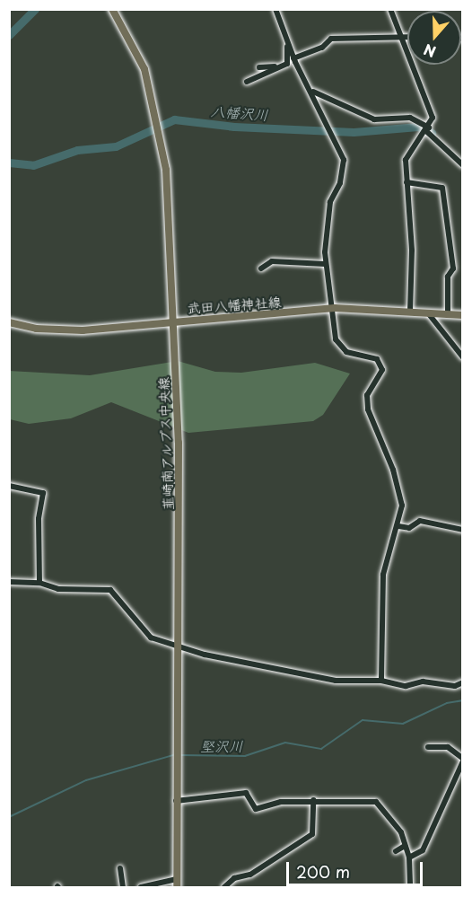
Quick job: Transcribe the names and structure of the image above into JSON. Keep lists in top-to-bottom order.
{
  "streets": {
    "main road": ["武田八幡神社線", "韮崎南アルプス中央線"]
  },
  "crossings": [
    ["武田八幡神社線", "韮崎南アルプス中央線"]
  ],
  "water": ["八幡沢川", "堅沢川"],
  "scale_bar": "200 m",
  "north": "bottom"
}
